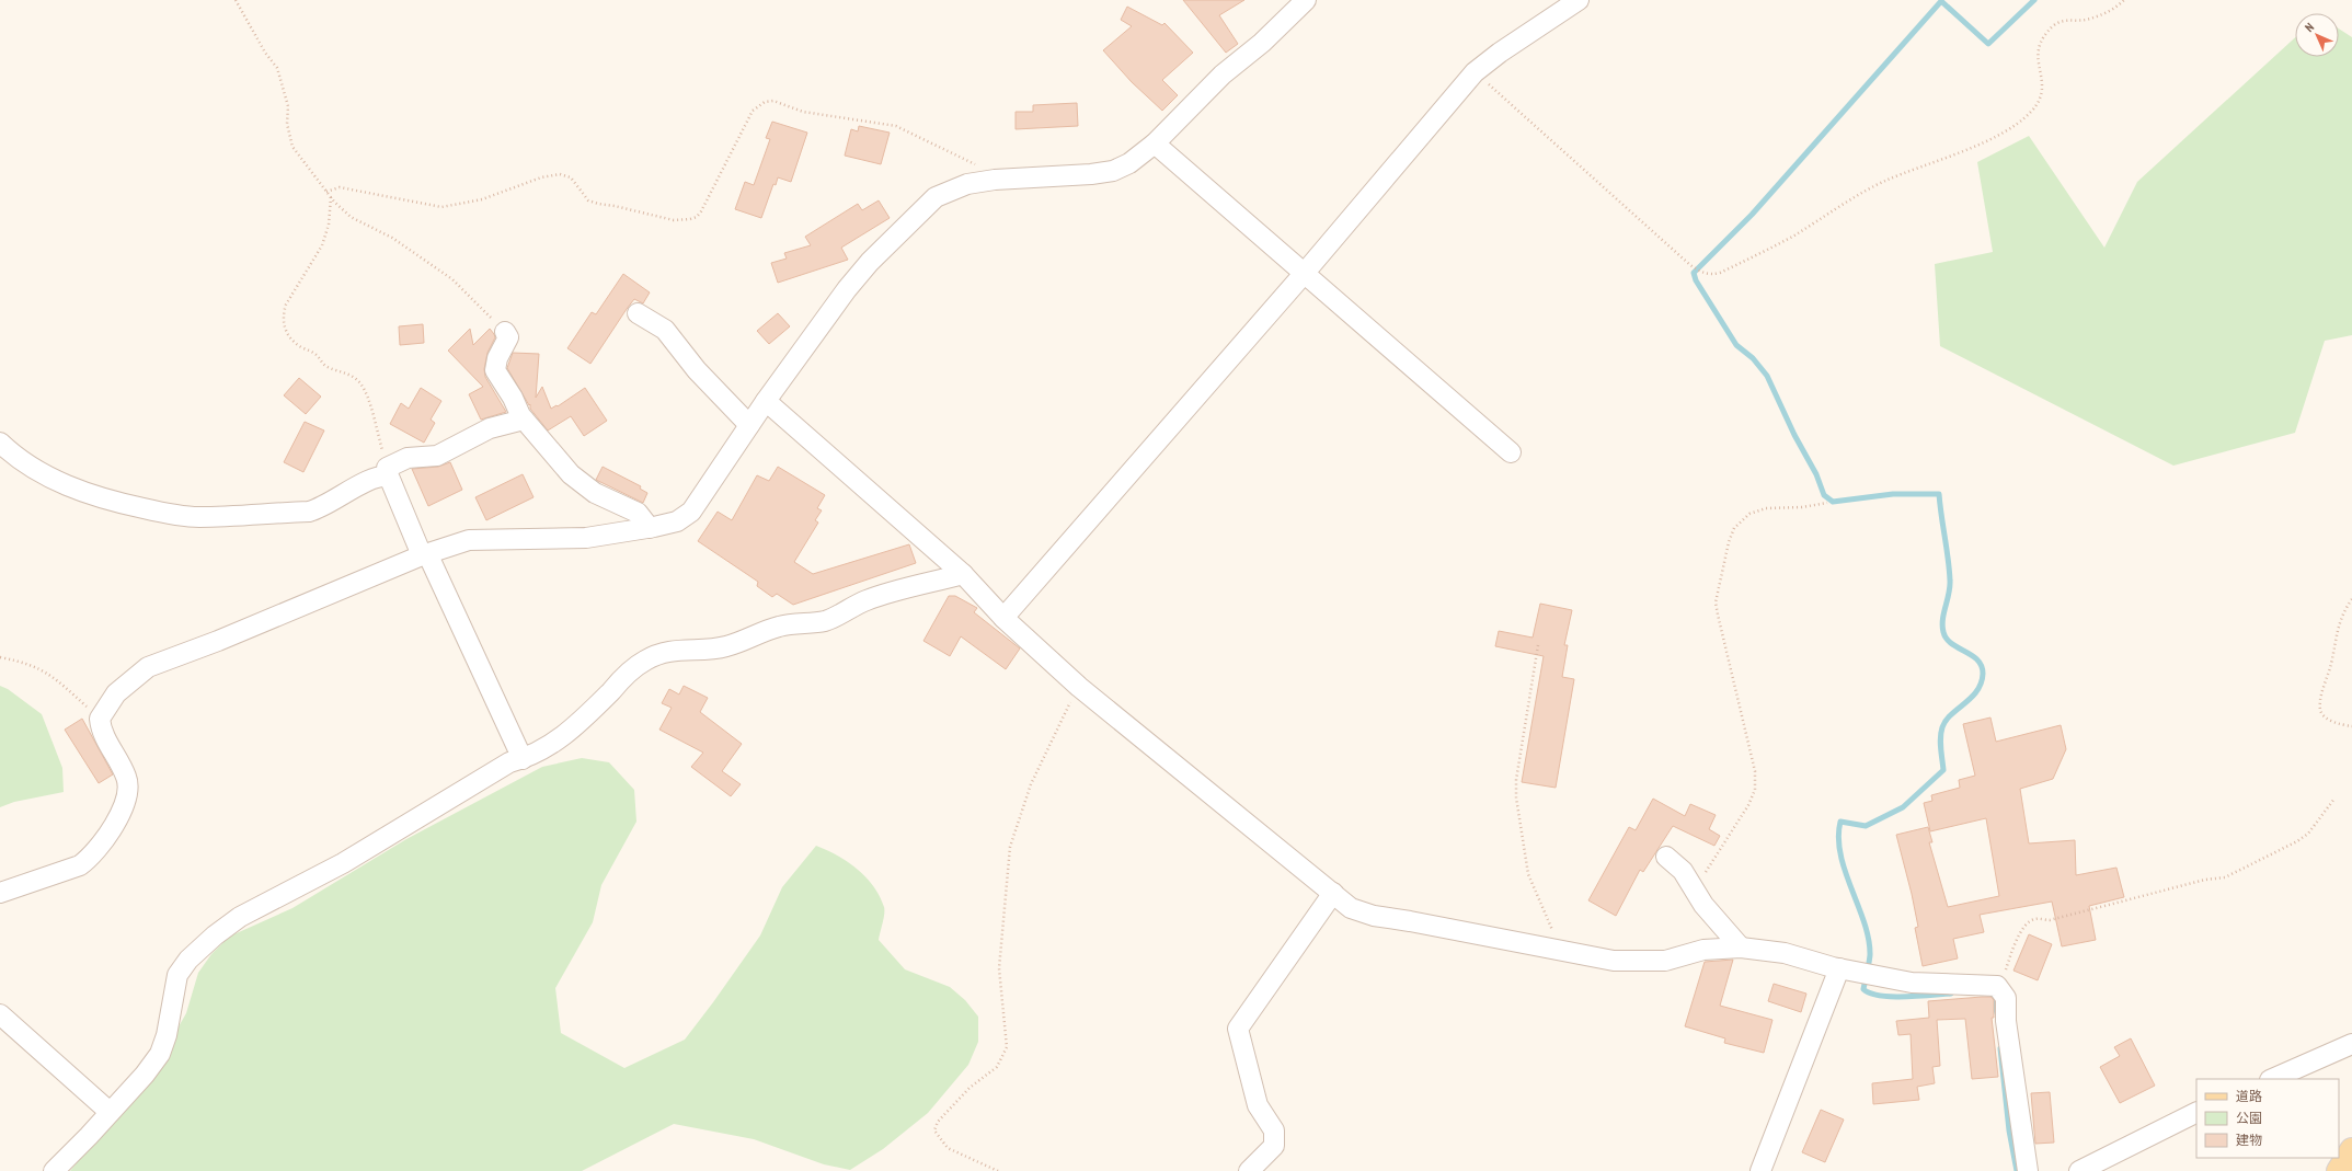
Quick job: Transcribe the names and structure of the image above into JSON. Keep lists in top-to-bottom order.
{
  "legend": ["道路", "公園", "建物"],
  "north": "top left"
}
